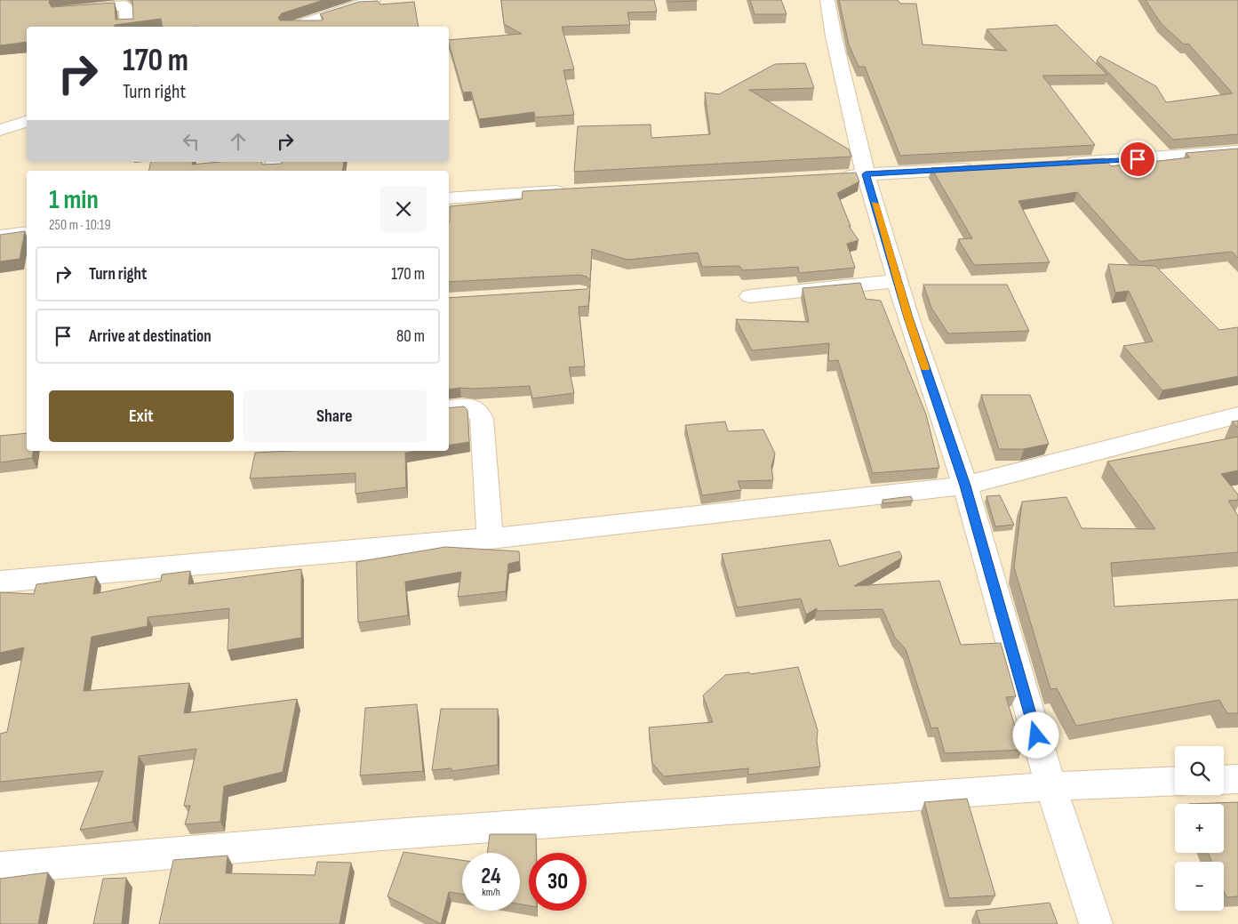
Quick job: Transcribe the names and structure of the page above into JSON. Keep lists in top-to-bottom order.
{
  "page": {
    "turn": ["170 m", "Turn right"],
    "heading": ["1 min", "250 m · 10:19"],
    "list": [
      {
        "name": "Turn right",
        "value": "170 m"
      },
      {
        "name": "Arrive at destination",
        "value": "80 m"
      }
    ],
    "buttons": ["Exit", "Share"],
    "map_buttons": ["+", "−"],
    "speed": "24 km/h",
    "limit": "30"
  }
}
